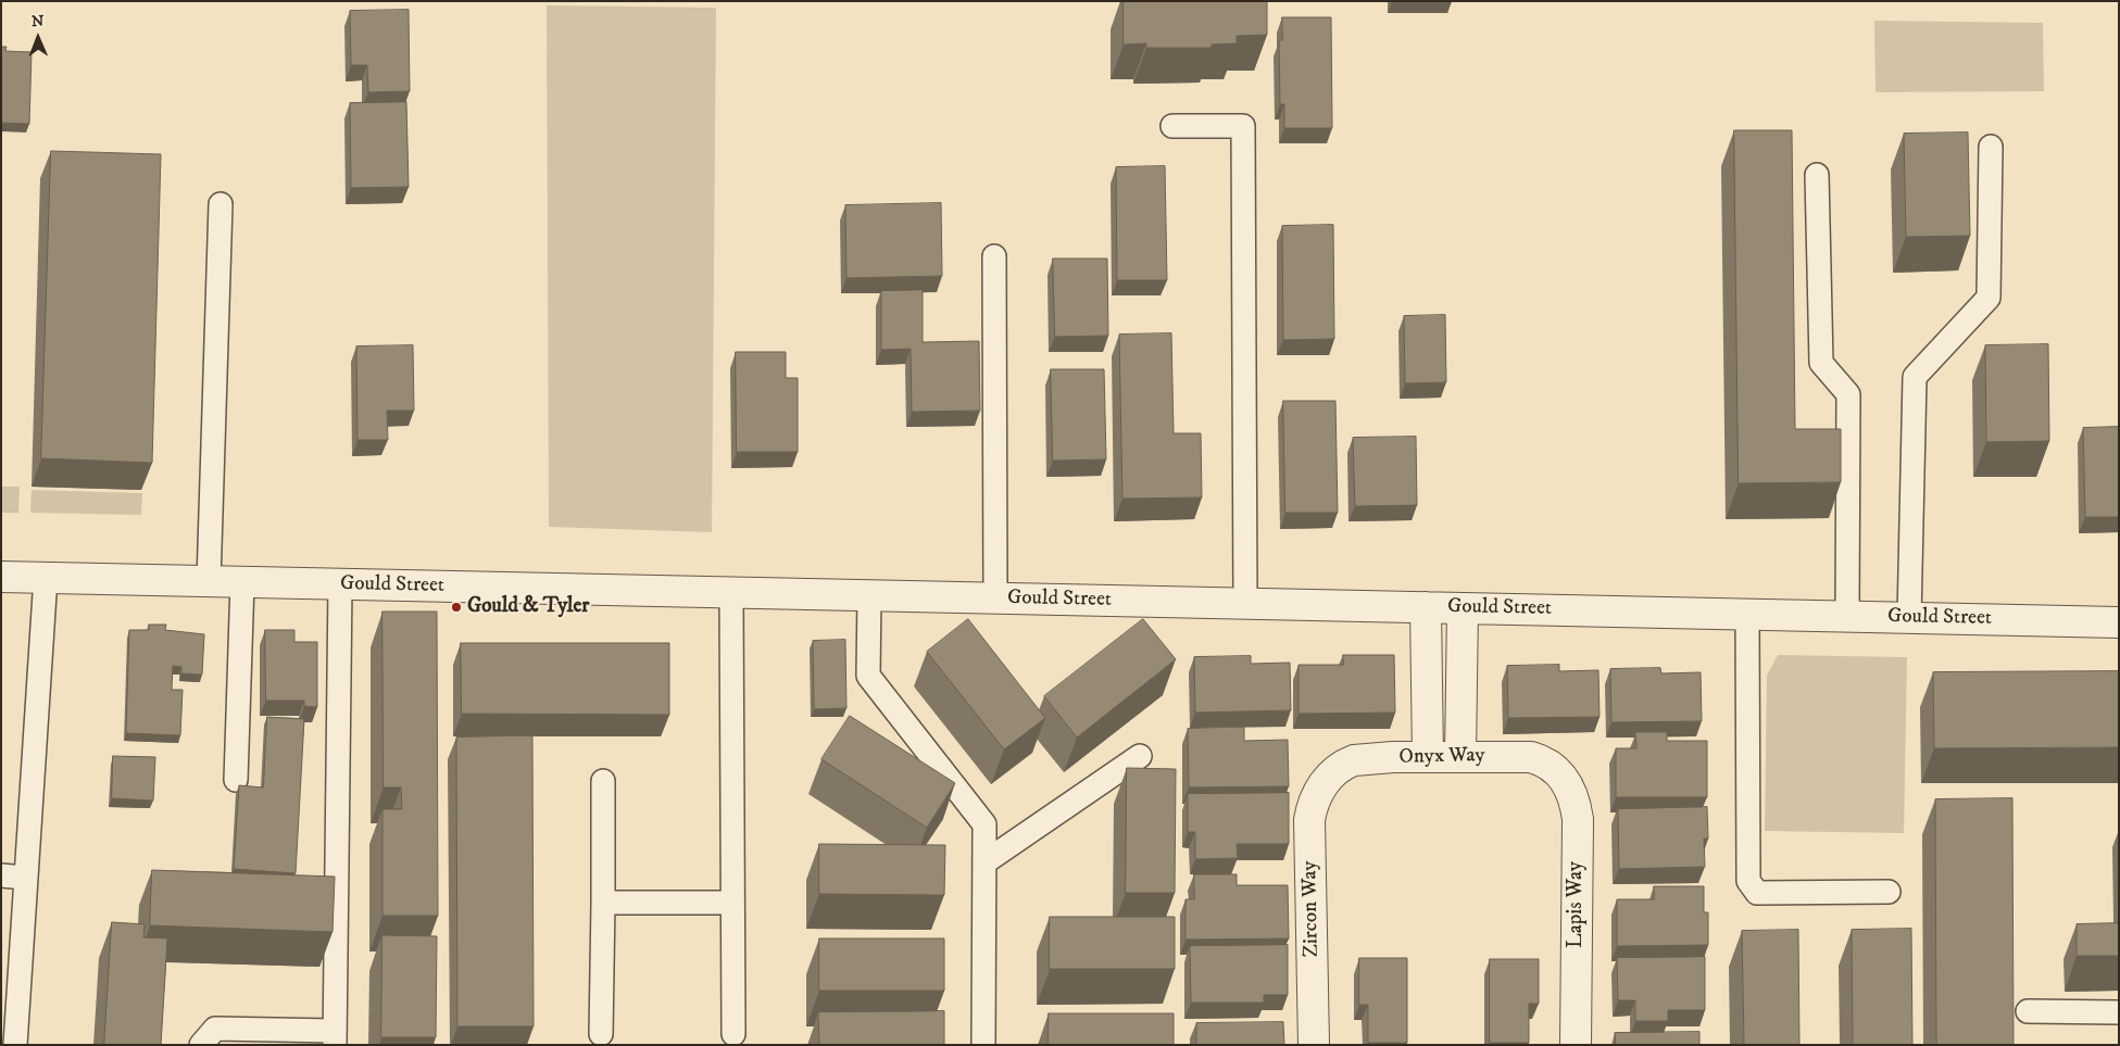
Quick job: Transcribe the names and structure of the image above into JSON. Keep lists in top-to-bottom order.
{
  "streets": {
    "street": [
      "Gould Street",
      "Onyx Way",
      "Lapis Way",
      "Zircon Way"
    ]
  },
  "crossings": [
    ["Onyx Way", "Lapis Way"],
    ["Onyx Way", "Zircon Way"]
  ],
  "places": ["Gould & Tyler"],
  "north": "top"
}
